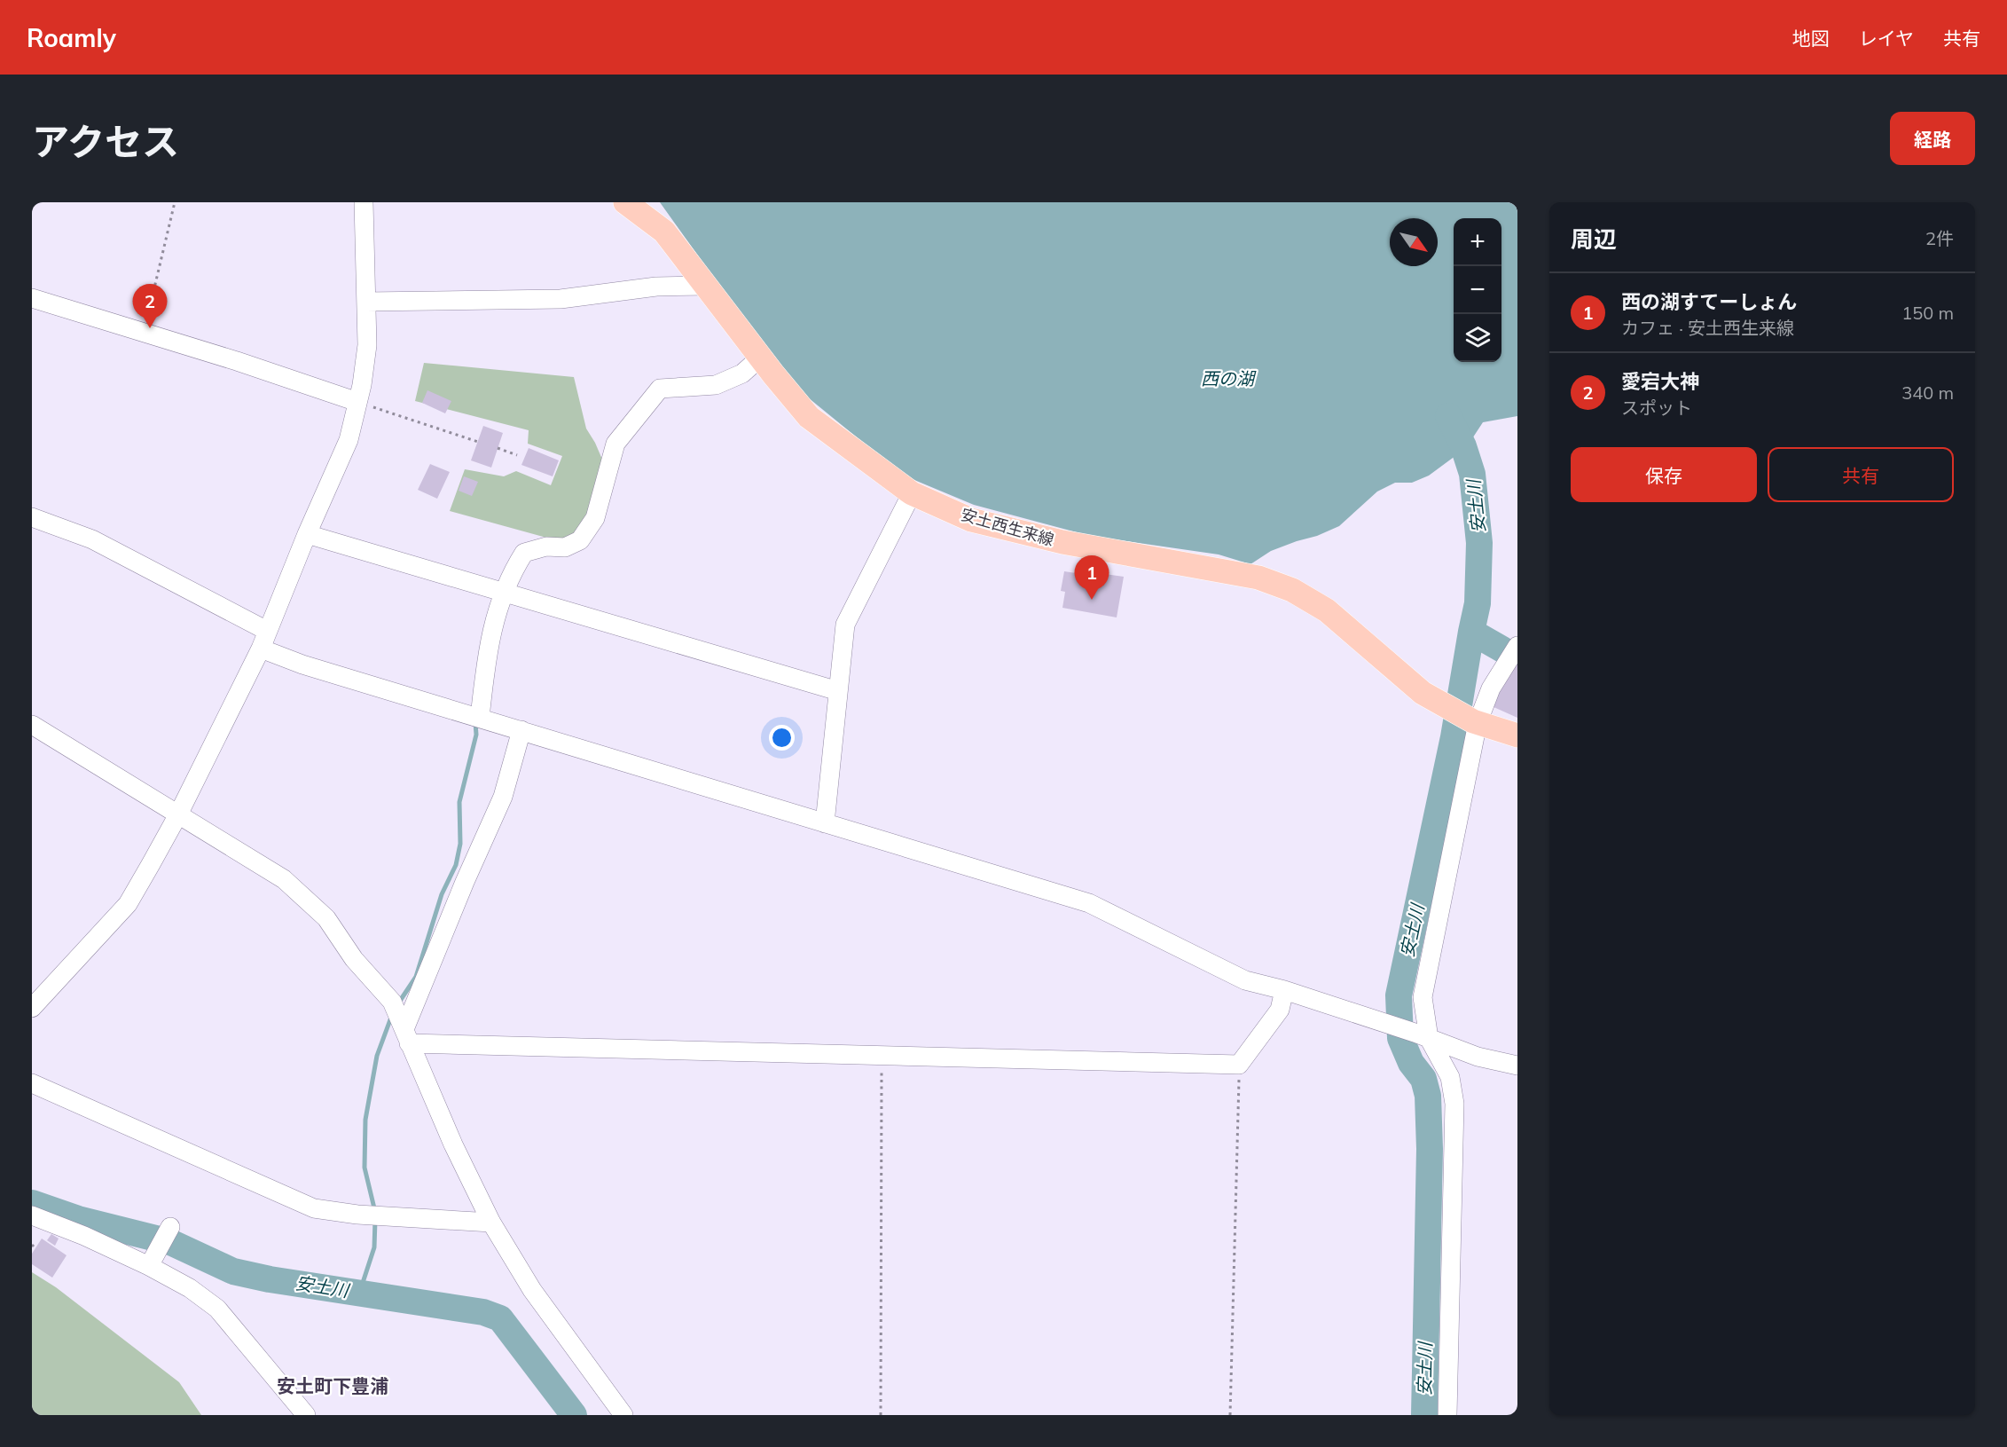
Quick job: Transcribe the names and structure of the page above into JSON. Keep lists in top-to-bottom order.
{
  "streets": {
    "main road": ["安土西生来線"]
  },
  "districts": ["安土町下豊浦"],
  "water": ["西の湖", "安土川"],
  "north": "bottom right",
  "page": {
    "header": "Roamly",
    "nav": ["地図", "レイヤ", "共有"],
    "title": "アクセス",
    "buttons": [
      "経路",
      ["保存", "共有"]
    ],
    "heading": ["周辺", "2件"],
    "map_buttons": ["+", "−"],
    "list": [
      {
        "mark": "1",
        "name": "西の湖すてーしょん",
        "note": "カフェ · 安土西生来線",
        "value": "150 m"
      },
      {
        "mark": "2",
        "name": "愛宕大神",
        "note": "スポット",
        "value": "340 m"
      }
    ],
    "pins": ["2", "1"]
  }
}
